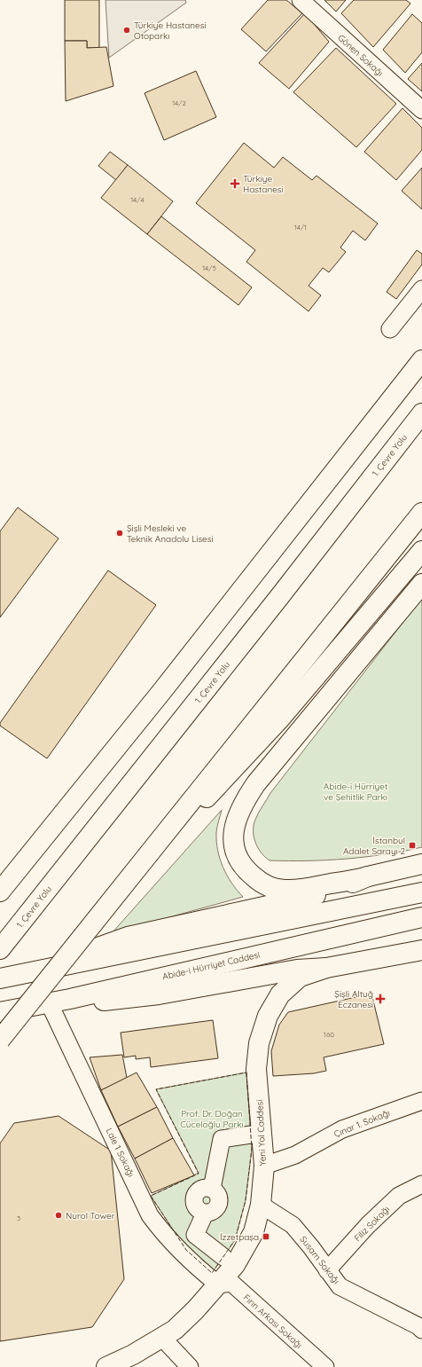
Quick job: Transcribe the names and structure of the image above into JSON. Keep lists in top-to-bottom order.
{
  "streets": {
    "main road": ["1. Çevre Yolu", "Abide-i Hürriyet Caddesi", "Yeni Yol Caddesi"],
    "street": [
      "Gönen Sokağı",
      "Çınar 1. Sokağı",
      "Lale 1 Sokağı",
      "Filiz Sokağı",
      "Susam Sokağı",
      "Fırın Arkası Sokağı"
    ]
  },
  "crossings": [
    ["Abide-i Hürriyet Caddesi", "Lale 1 Sokağı"],
    ["Çınar 1. Sokağı", "Yeni Yol Caddesi"],
    ["Yeni Yol Caddesi", "Lale 1 Sokağı"],
    ["Yeni Yol Caddesi", "Susam Sokağı"],
    ["Yeni Yol Caddesi", "Fırın Arkası Sokağı"],
    ["Lale 1 Sokağı", "Fırın Arkası Sokağı"],
    ["Filiz Sokağı", "Susam Sokağı"]
  ],
  "parks": ["Abide-i Hürriyet ve Şehitlik Parkı", "Prof. Dr. Doğan Cüceloğlu Parkı"],
  "places": {
    "other": ["Türkiye Hastanesi Otoparkı", "Şişli Mesleki ve Teknik Anadolu Lisesi", "Nurol Tower"],
    "health": ["Türkiye Hastanesi", "Şişli Altuğ Eczanesi"],
    "transit": ["İstanbul Adalet Sarayı 2", "İzzetpaşa"]
  },
  "house_numbers": [
    "14/2",
    "14/4",
    "14/1",
    "14/5",
    "160",
    "3"
  ]
}
